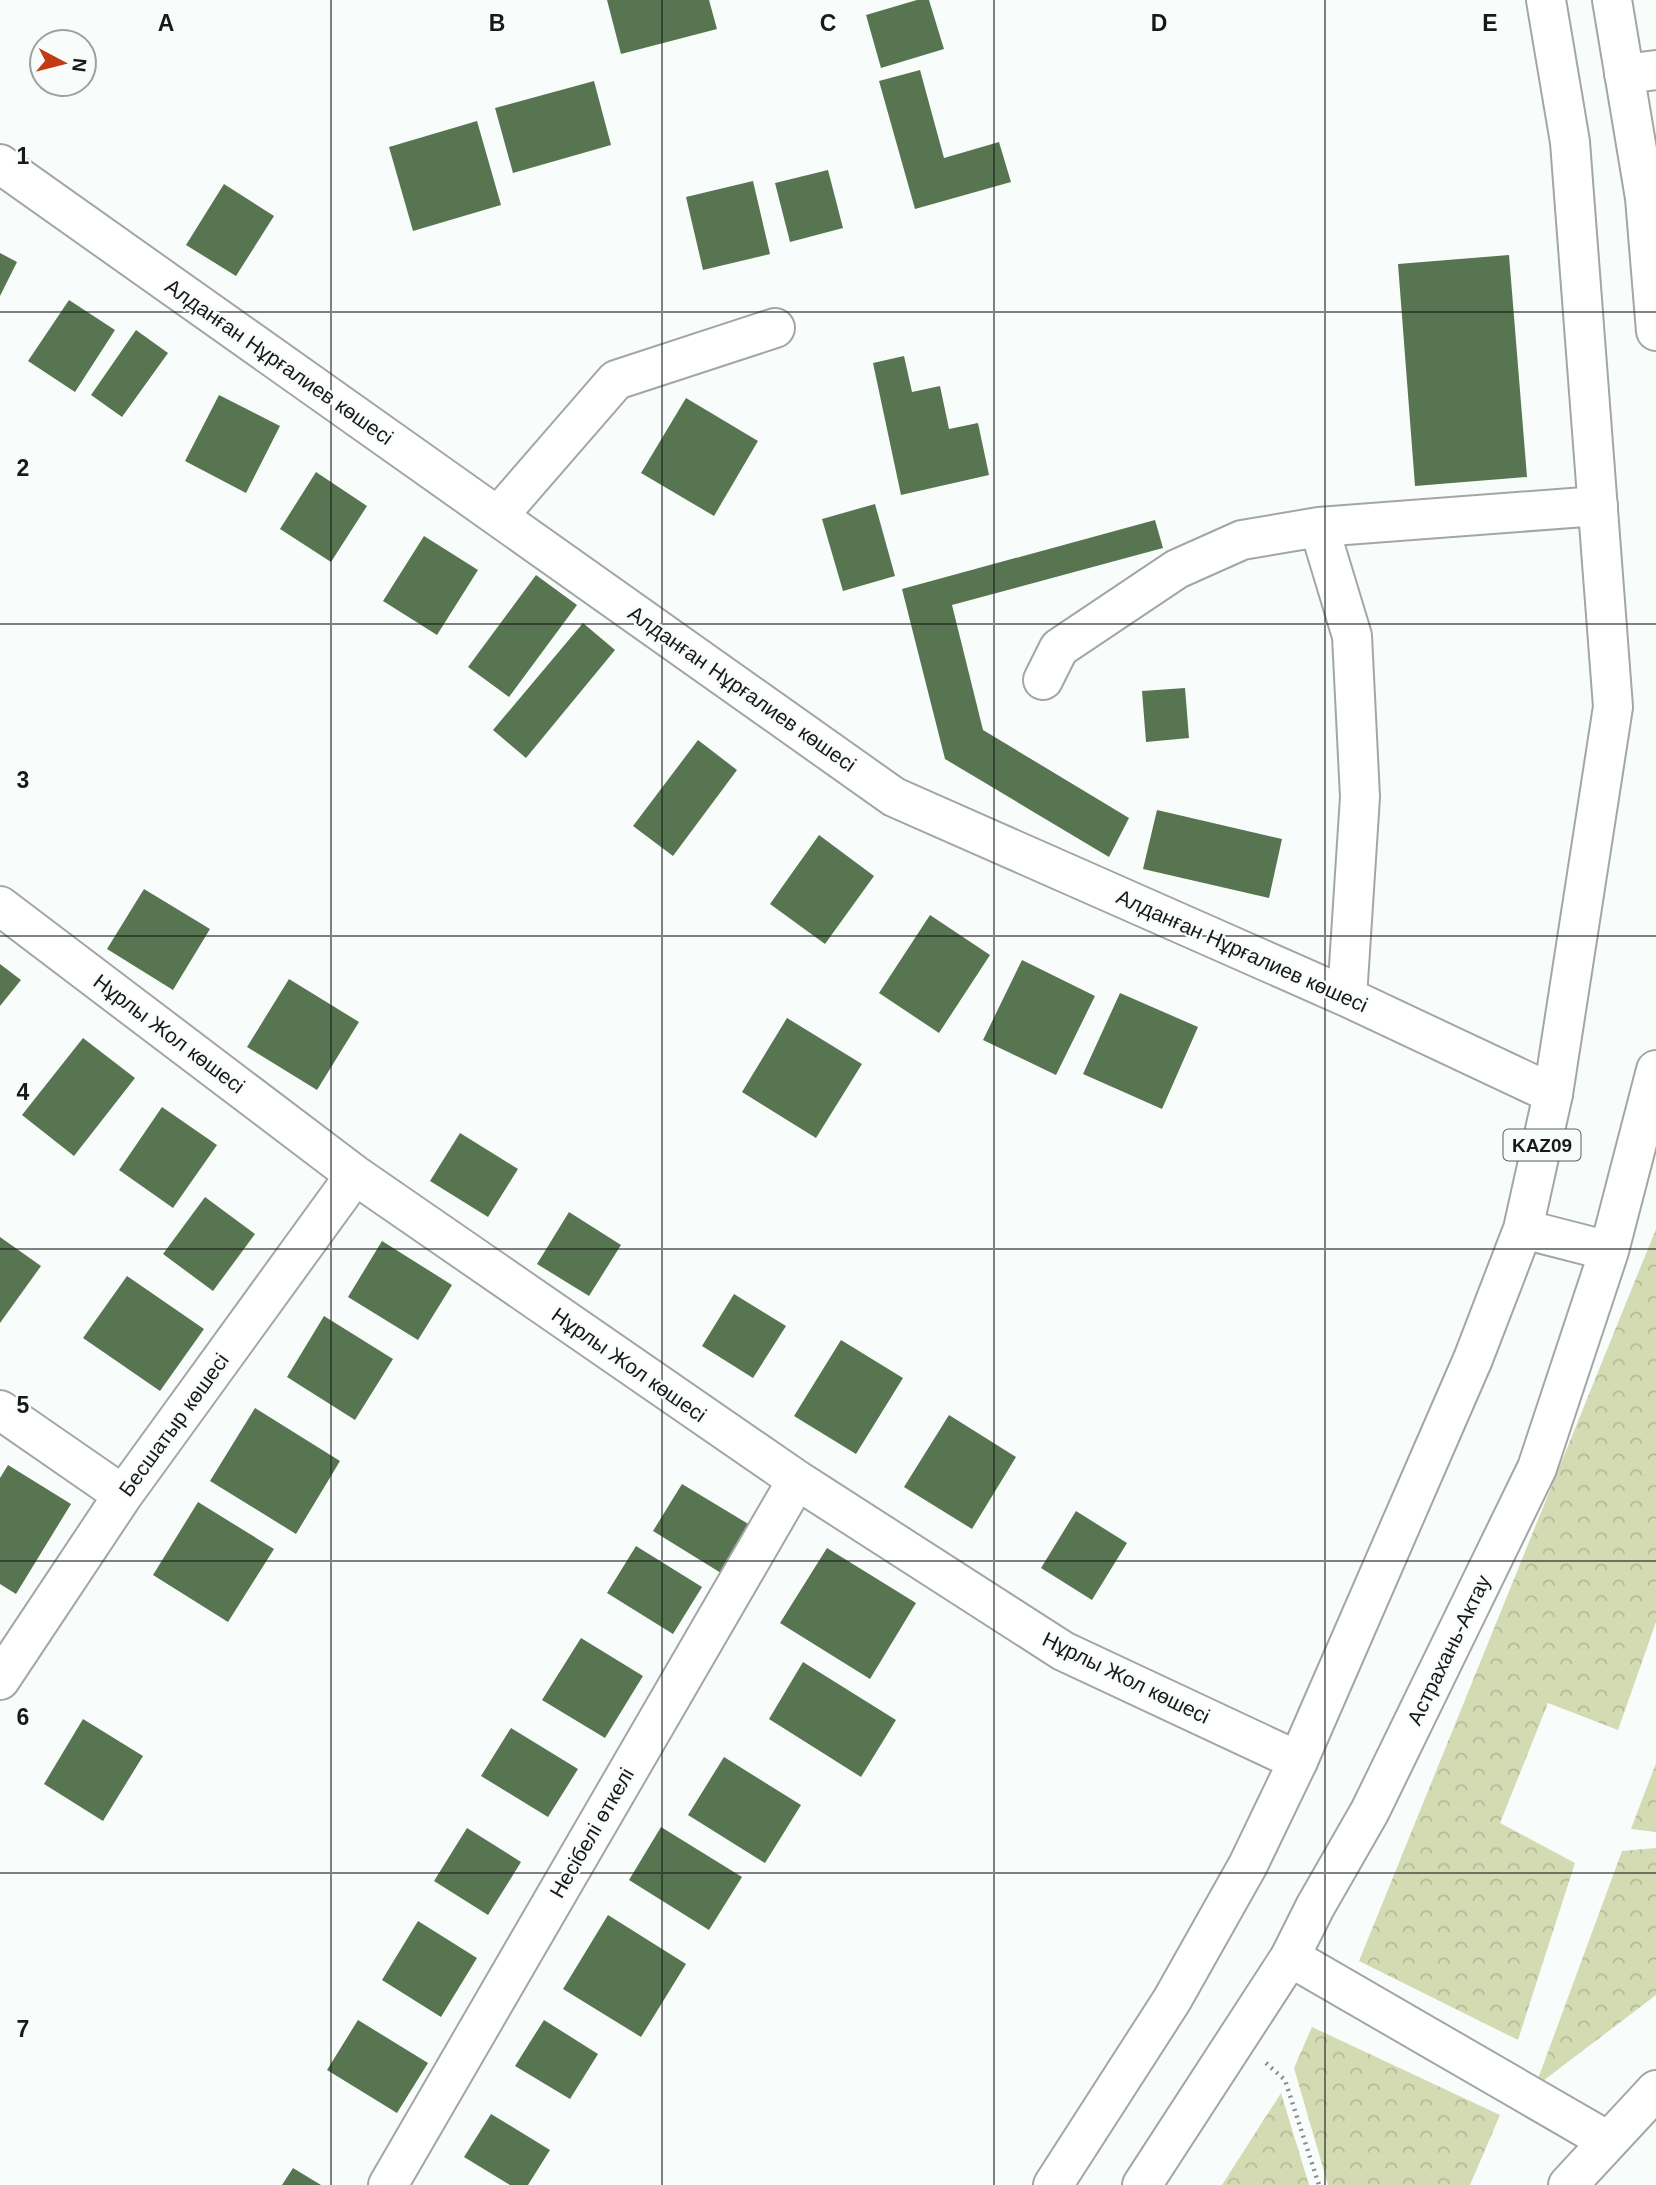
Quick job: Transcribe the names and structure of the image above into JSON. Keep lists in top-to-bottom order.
{
  "streets": {
    "main road": [
      "Алданған Нұрғалиев көшесі",
      "Нұрлы Жол көшесі",
      "KAZ09",
      "Бесшатыр көшесі",
      "Астрахань-Актау",
      "Несібелі өткелі"
    ]
  },
  "crossings": [
    ["Алданған Нұрғалиев көшесі", "KAZ09"],
    ["Нұрлы Жол көшесі", "KAZ09"],
    ["Нұрлы Жол көшесі", "Бесшатыр көшесі"],
    ["Нұрлы Жол көшесі", "Несібелі өткелі"]
  ],
  "north": "right",
  "grid": {
    "columns": [
      "A",
      "B",
      "C",
      "D",
      "E"
    ],
    "rows": [
      "1",
      "2",
      "3",
      "4",
      "5",
      "6",
      "7"
    ]
  }
}
